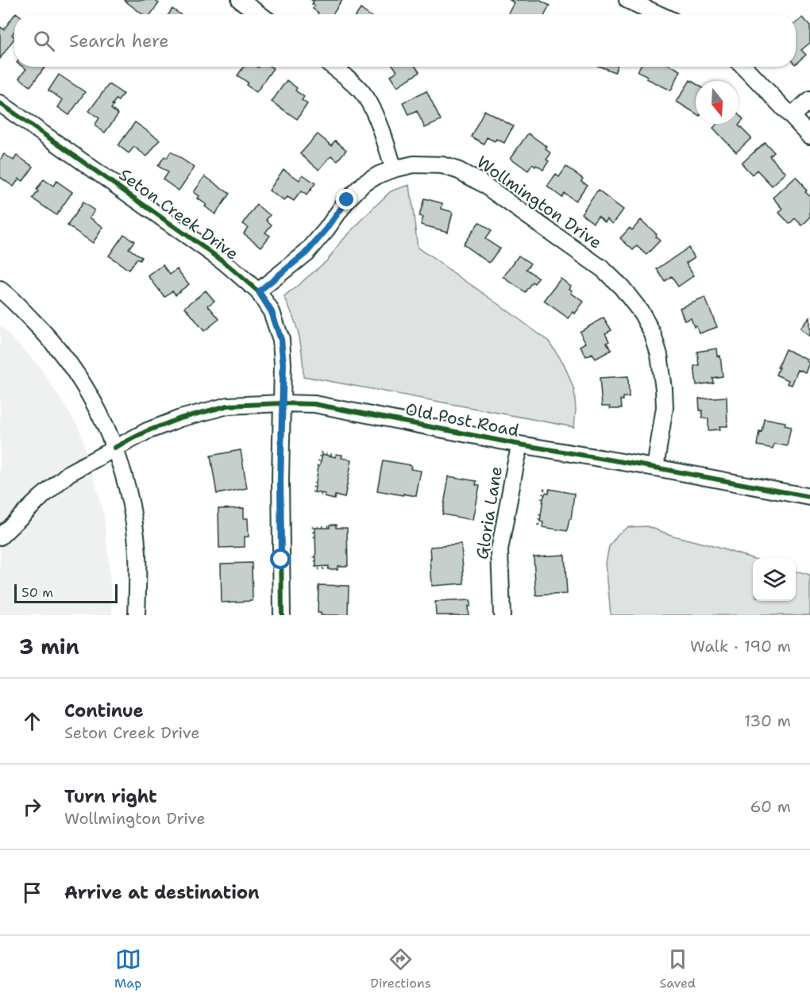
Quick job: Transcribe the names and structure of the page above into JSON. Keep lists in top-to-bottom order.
{
  "streets": {
    "street": [
      "Wollmington Drive",
      "Seton Creek Drive",
      "Old Post Road",
      "Gloria Lane"
    ]
  },
  "crossings": [
    ["Wollmington Drive", "Seton Creek Drive"],
    ["Wollmington Drive", "Old Post Road"],
    ["Seton Creek Drive", "Old Post Road"],
    ["Old Post Road", "Gloria Lane"]
  ],
  "scale_bar": "50 m",
  "north": "bottom",
  "page": {
    "search": "Search here",
    "scale": "50 m",
    "heading": ["3 min", "Walk · 190 m"],
    "list": [
      ["Continue", "Seton Creek Drive", "130 m"],
      ["Turn right", "Wollmington Drive", "60 m"],
      "Arrive at destination"
    ],
    "nav": ["Map", "Directions", "Saved"]
  }
}
